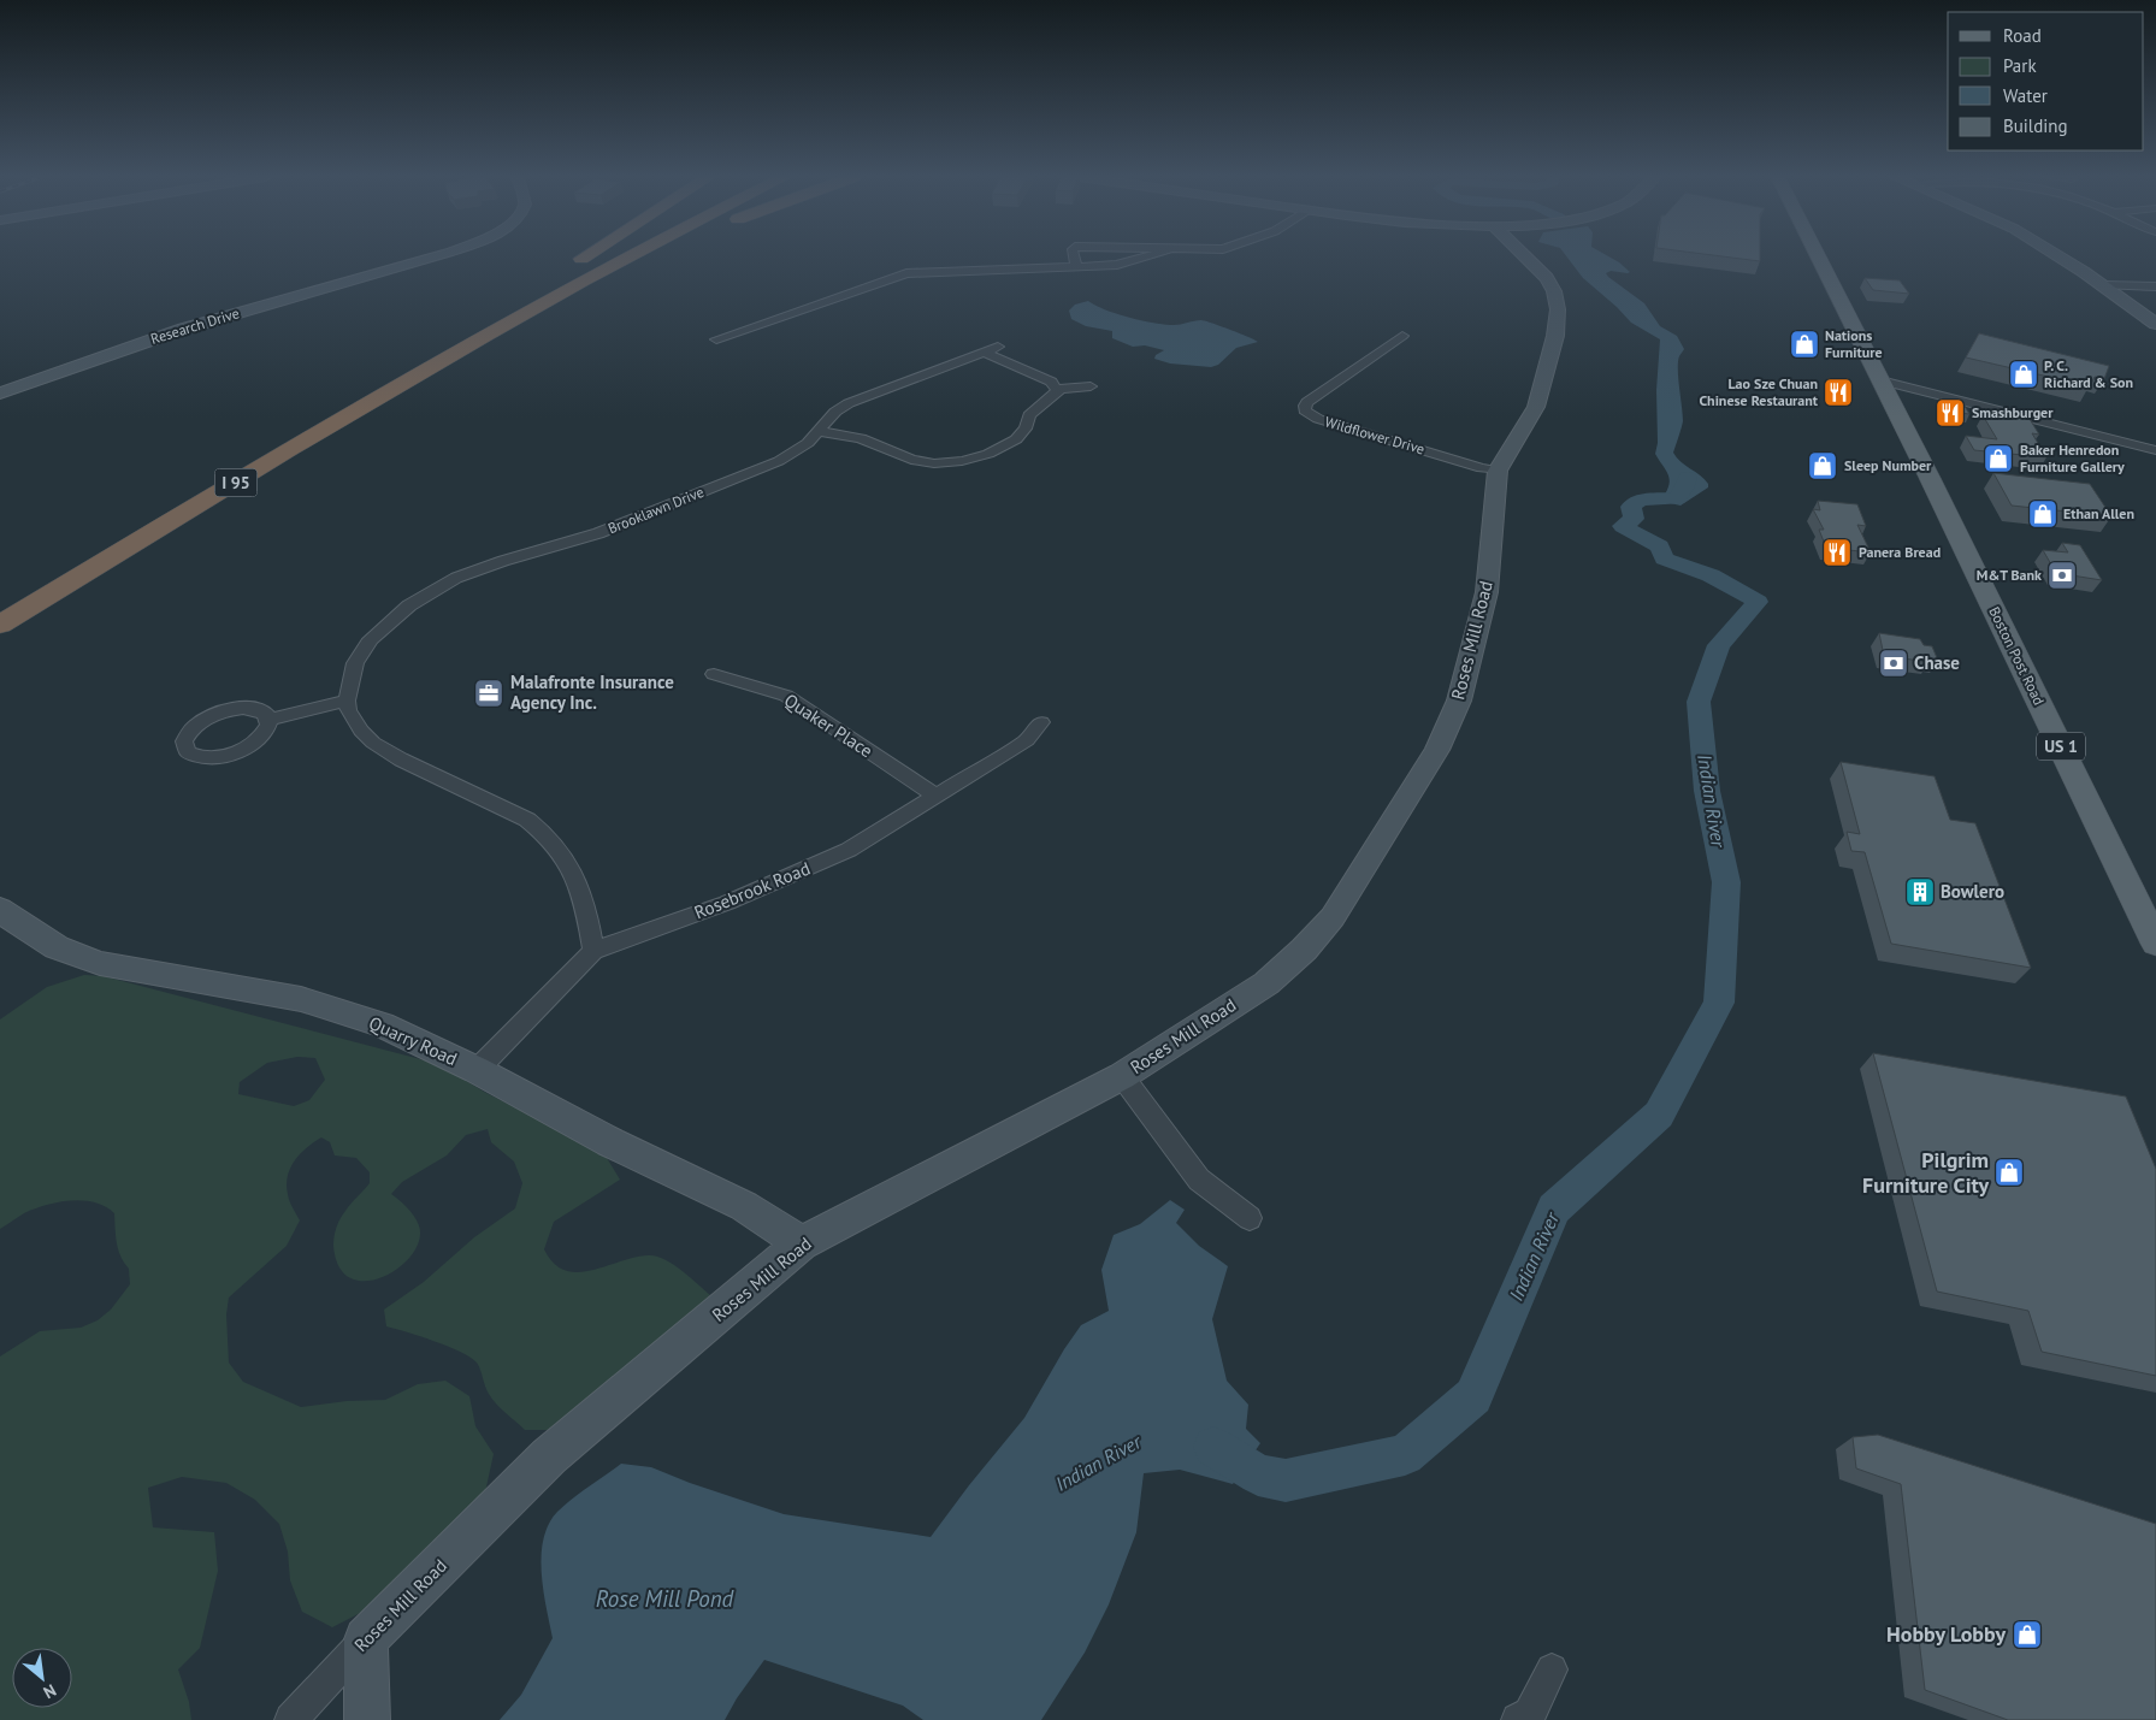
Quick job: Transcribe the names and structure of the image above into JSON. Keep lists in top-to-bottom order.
{
  "streets": {
    "highway": ["I 95"],
    "main road": ["Boston Post Road", "US 1"],
    "street": [
      "Research Drive",
      "Wildflower Drive",
      "Brooklawn Drive",
      "Roses Mill Road",
      "Quaker Place",
      "Rosebrook Road",
      "Quarry Road"
    ]
  },
  "crossings": [
    ["Wildflower Drive", "Roses Mill Road"],
    ["Roses Mill Road", "Quarry Road"],
    ["Quaker Place", "Rosebrook Road"],
    ["Rosebrook Road", "Quarry Road"]
  ],
  "water": ["Indian River", "Rose Mill Pond"],
  "places": {
    "shop": [
      "Nations Furniture",
      "P. C. Richard & Son",
      "Baker Henredon Furniture Gallery",
      "Sleep Number",
      "Ethan Allen",
      "Pilgrim Furniture City",
      "Hobby Lobby"
    ],
    "restaurant": ["Lao Sze Chuan Chinese Restaurant", "Smashburger", "Panera Bread"],
    "bank": ["M&T Bank", "Chase"],
    "office": ["Malafronte Insurance Agency Inc."],
    "building": ["Bowlero"]
  },
  "legend": [
    "Road",
    "Park",
    "Water",
    "Building"
  ],
  "north": "bottom right"
}
